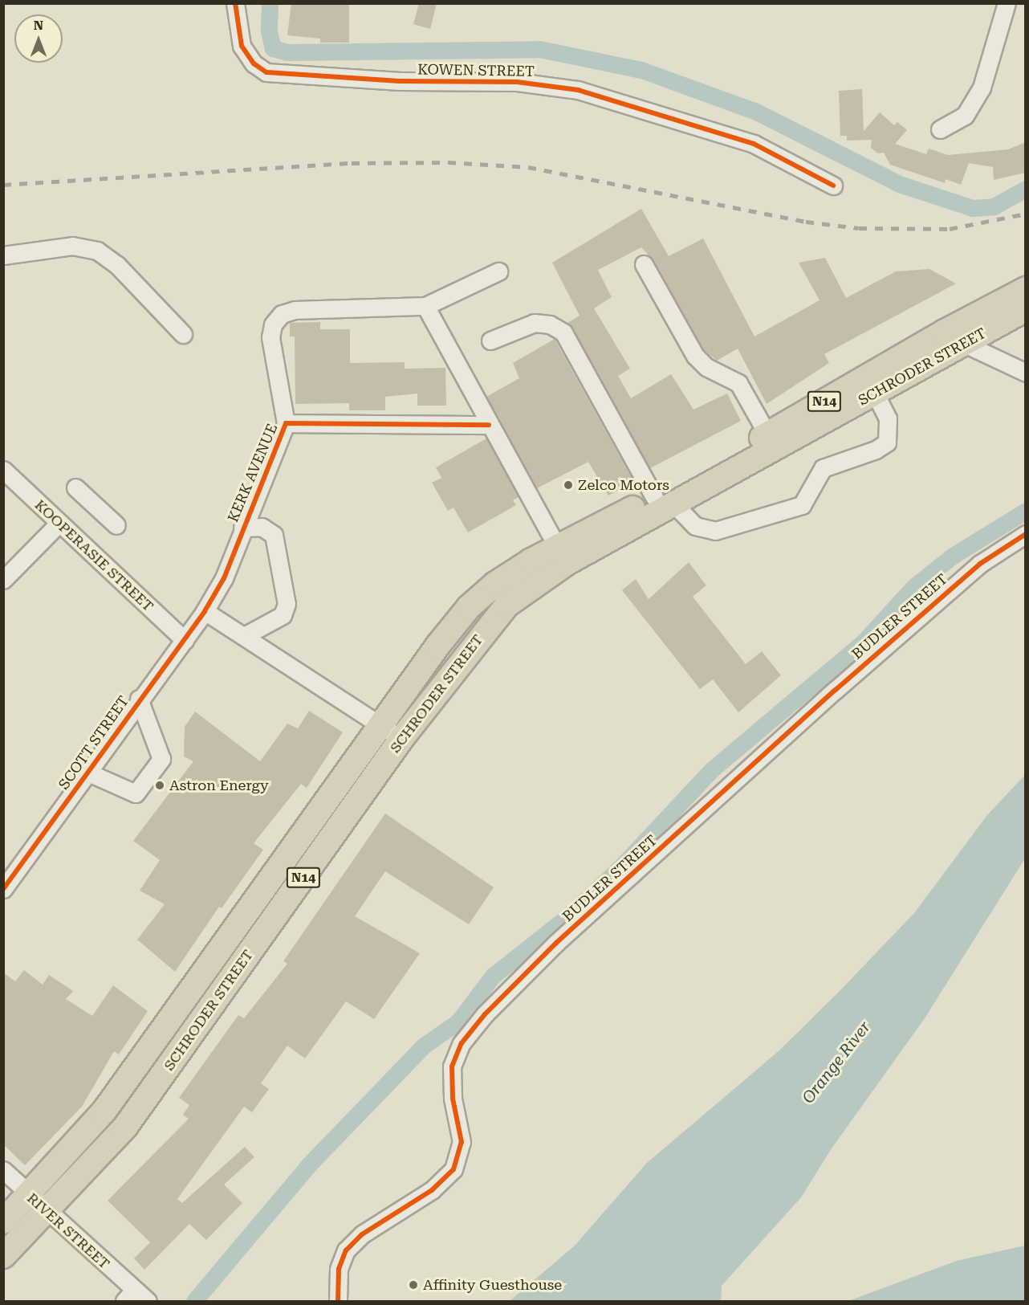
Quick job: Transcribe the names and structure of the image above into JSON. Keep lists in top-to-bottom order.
{
  "streets": {
    "highway": ["SCHRODER STREET", "N14"],
    "street": [
      "KOWEN STREET",
      "KERK AVENUE",
      "KOOPERASIE STREET",
      "BUDLER STREET",
      "SCOTT STREET",
      "RIVER STREET"
    ]
  },
  "crossings": [
    ["SCHRODER STREET", "RIVER STREET"],
    ["KERK AVENUE", "SCOTT STREET"],
    ["KOOPERASIE STREET", "SCOTT STREET"]
  ],
  "water": ["Orange River"],
  "places": ["Zelco Motors", "Astron Energy", "Affinity Guesthouse"],
  "north": "top"
}
